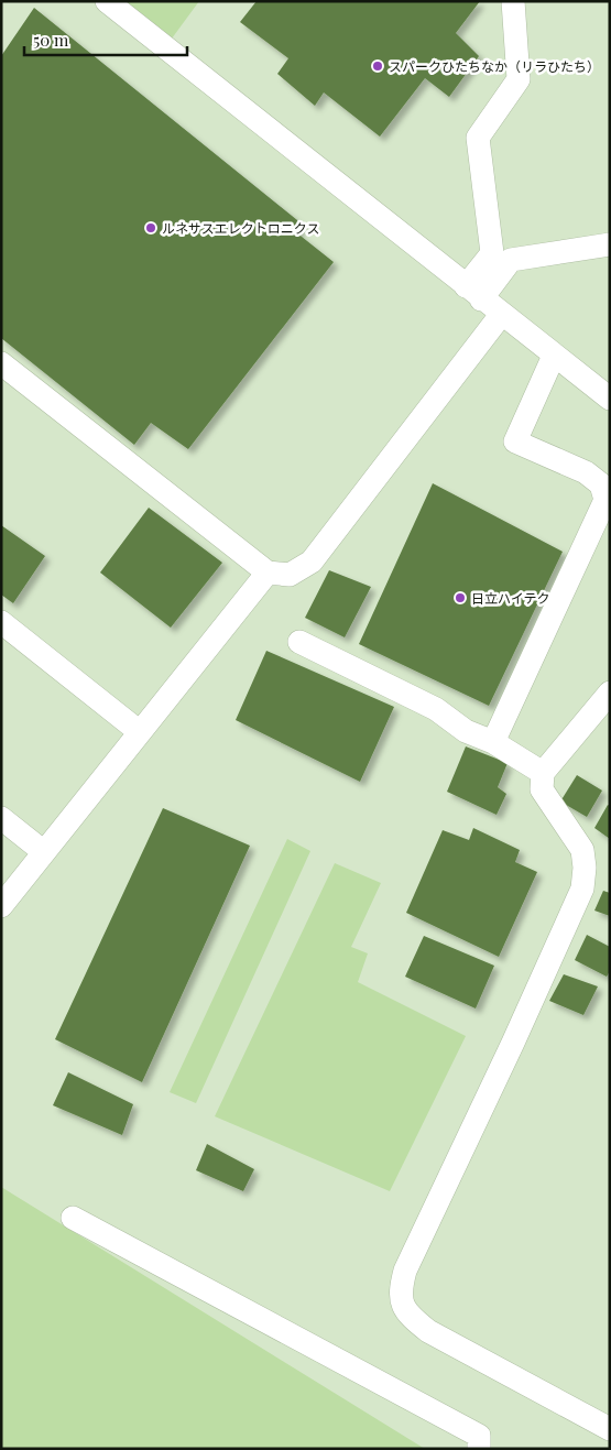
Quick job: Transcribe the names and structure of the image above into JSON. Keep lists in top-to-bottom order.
{
  "places": ["スパークひたちなか（リラひたち）", "ルネサスエレクトロニクス", "日立ハイテク"],
  "scale_bar": "50 m"
}
